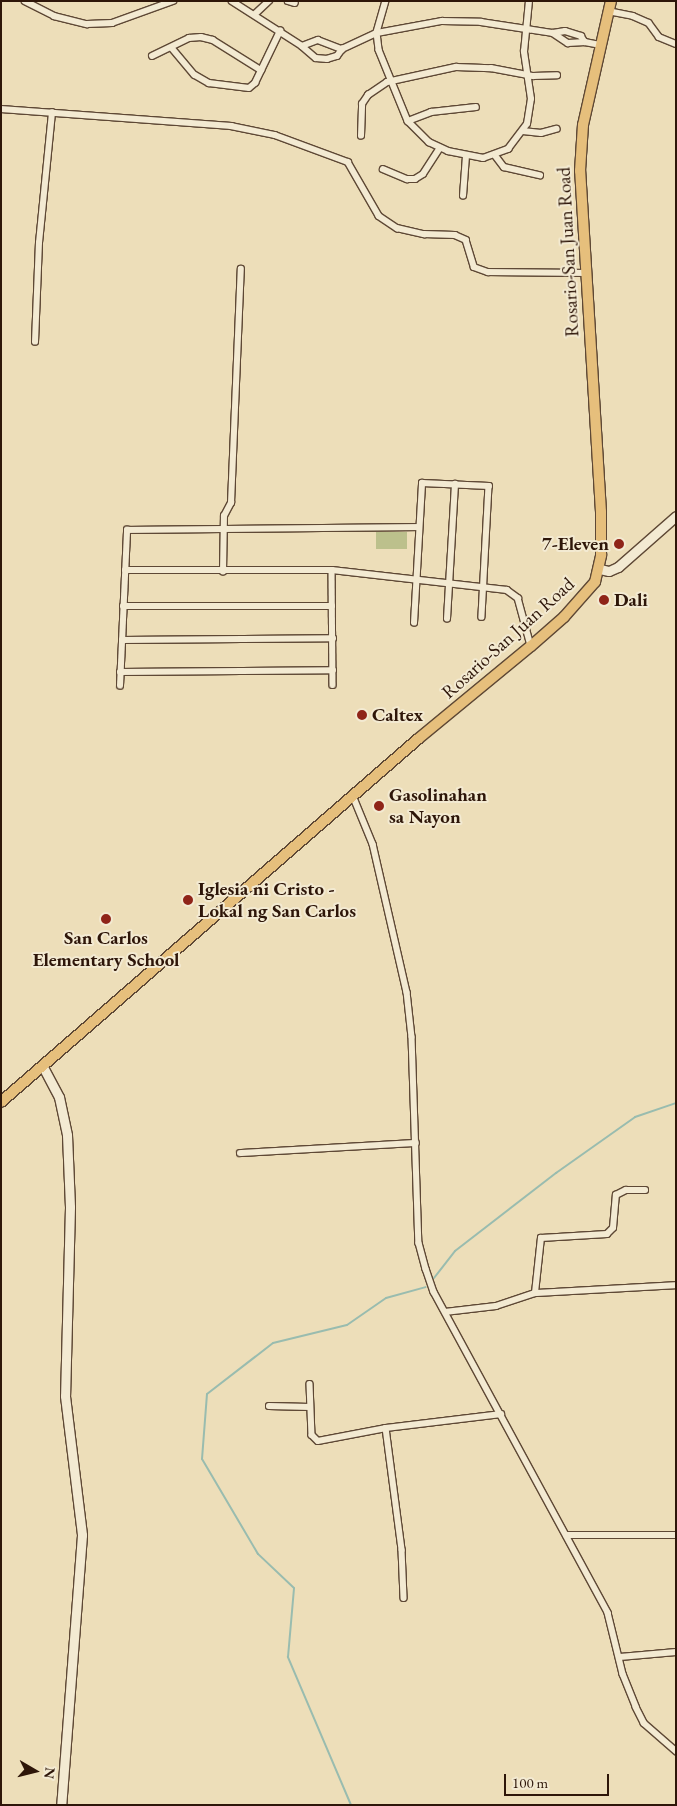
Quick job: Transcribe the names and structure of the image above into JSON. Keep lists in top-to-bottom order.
{
  "streets": {
    "main road": ["Rosario-San Juan Road"]
  },
  "places": [
    "7-Eleven",
    "Dali",
    "Caltex",
    "Gasolinahan sa Nayon",
    "Iglesia ni Cristo - Lokal ng San Carlos",
    "San Carlos Elementary School"
  ],
  "scale_bar": "100 m",
  "north": "right"
}
